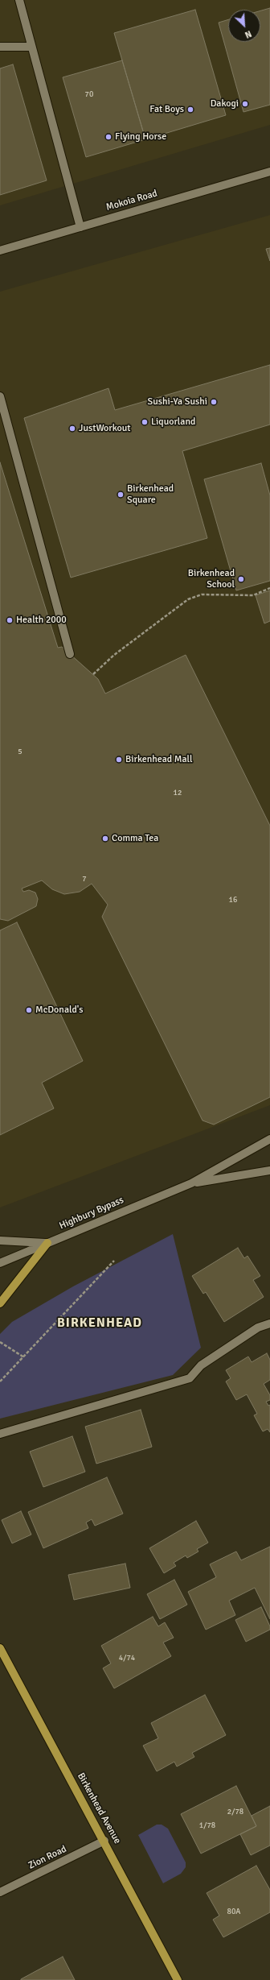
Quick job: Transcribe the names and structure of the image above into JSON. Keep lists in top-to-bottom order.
{
  "streets": {
    "main road": [
      "Mokoia Road",
      "Highbury Bypass",
      "Birkenhead Avenue",
      "Zion Road"
    ]
  },
  "crossings": [
    ["Birkenhead Avenue", "Zion Road"]
  ],
  "districts": ["BIRKENHEAD"],
  "places": [
    "Dakogi",
    "Fat Boys",
    "Flying Horse",
    "Sushi-Ya Sushi",
    "Liquorland",
    "JustWorkout",
    "Birkenhead Square",
    "Birkenhead School",
    "Health 2000",
    "Birkenhead Mall",
    "Comma Tea",
    "McDonald's"
  ],
  "house_numbers": [
    "70",
    "5",
    "12",
    "7",
    "16",
    "4/74",
    "2/78",
    "1/78",
    "80A"
  ],
  "north": "bottom right"
}
